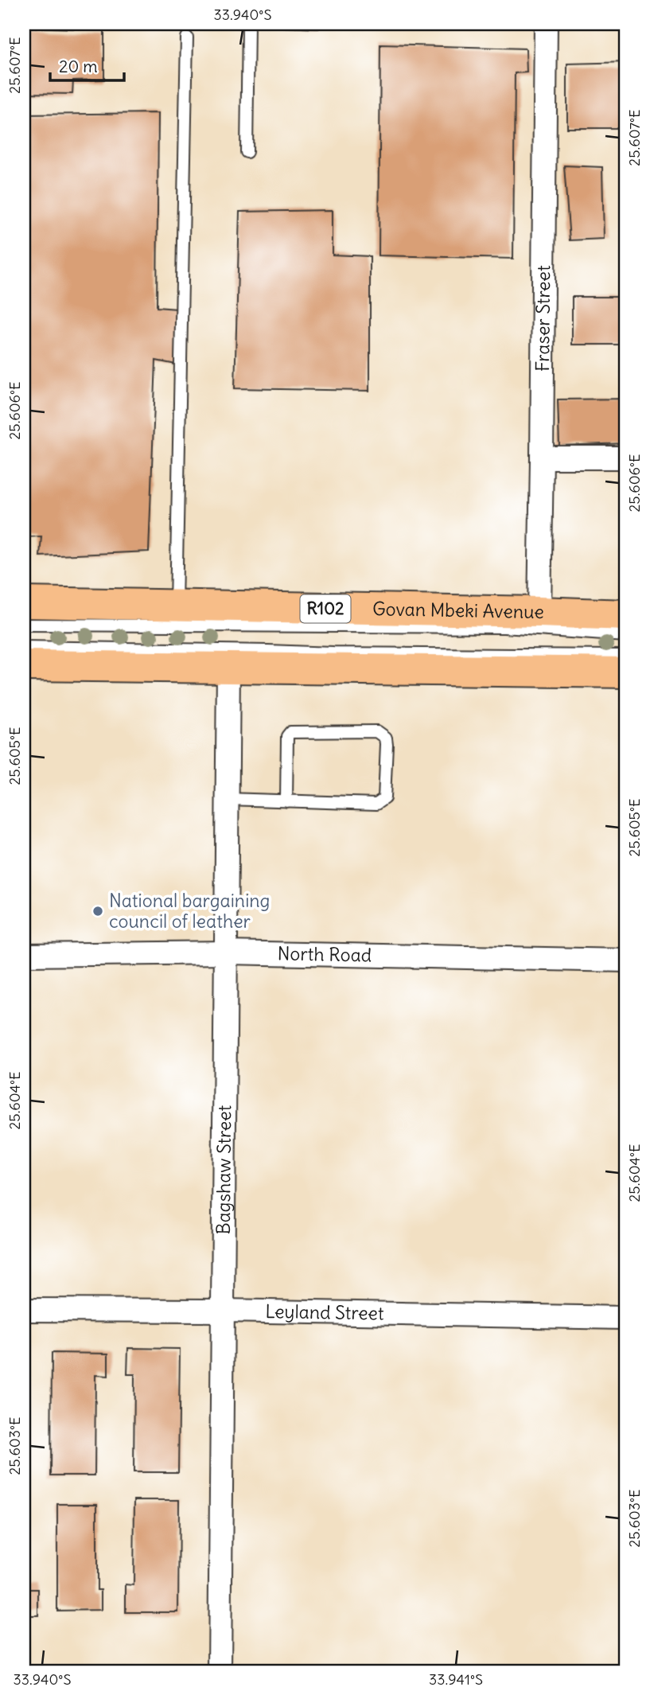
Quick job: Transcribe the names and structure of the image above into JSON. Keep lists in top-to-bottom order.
{
  "streets": {
    "main road": ["R102", "Govan Mbeki Avenue"],
    "street": [
      "Fraser Street",
      "North Road",
      "Bagshaw Street",
      "Leyland Street"
    ]
  },
  "crossings": [
    ["Fraser Street", "Govan Mbeki Avenue"],
    ["North Road", "Bagshaw Street"],
    ["Bagshaw Street", "Leyland Street"]
  ],
  "places": ["National bargaining council of leather"],
  "scale_bar": "20 m",
  "coordinates": [
    "33.940°S",
    "25.607°E",
    "25.606°E",
    "25.605°E",
    "25.604°E",
    "25.603°E",
    "33.941°S"
  ]
}
